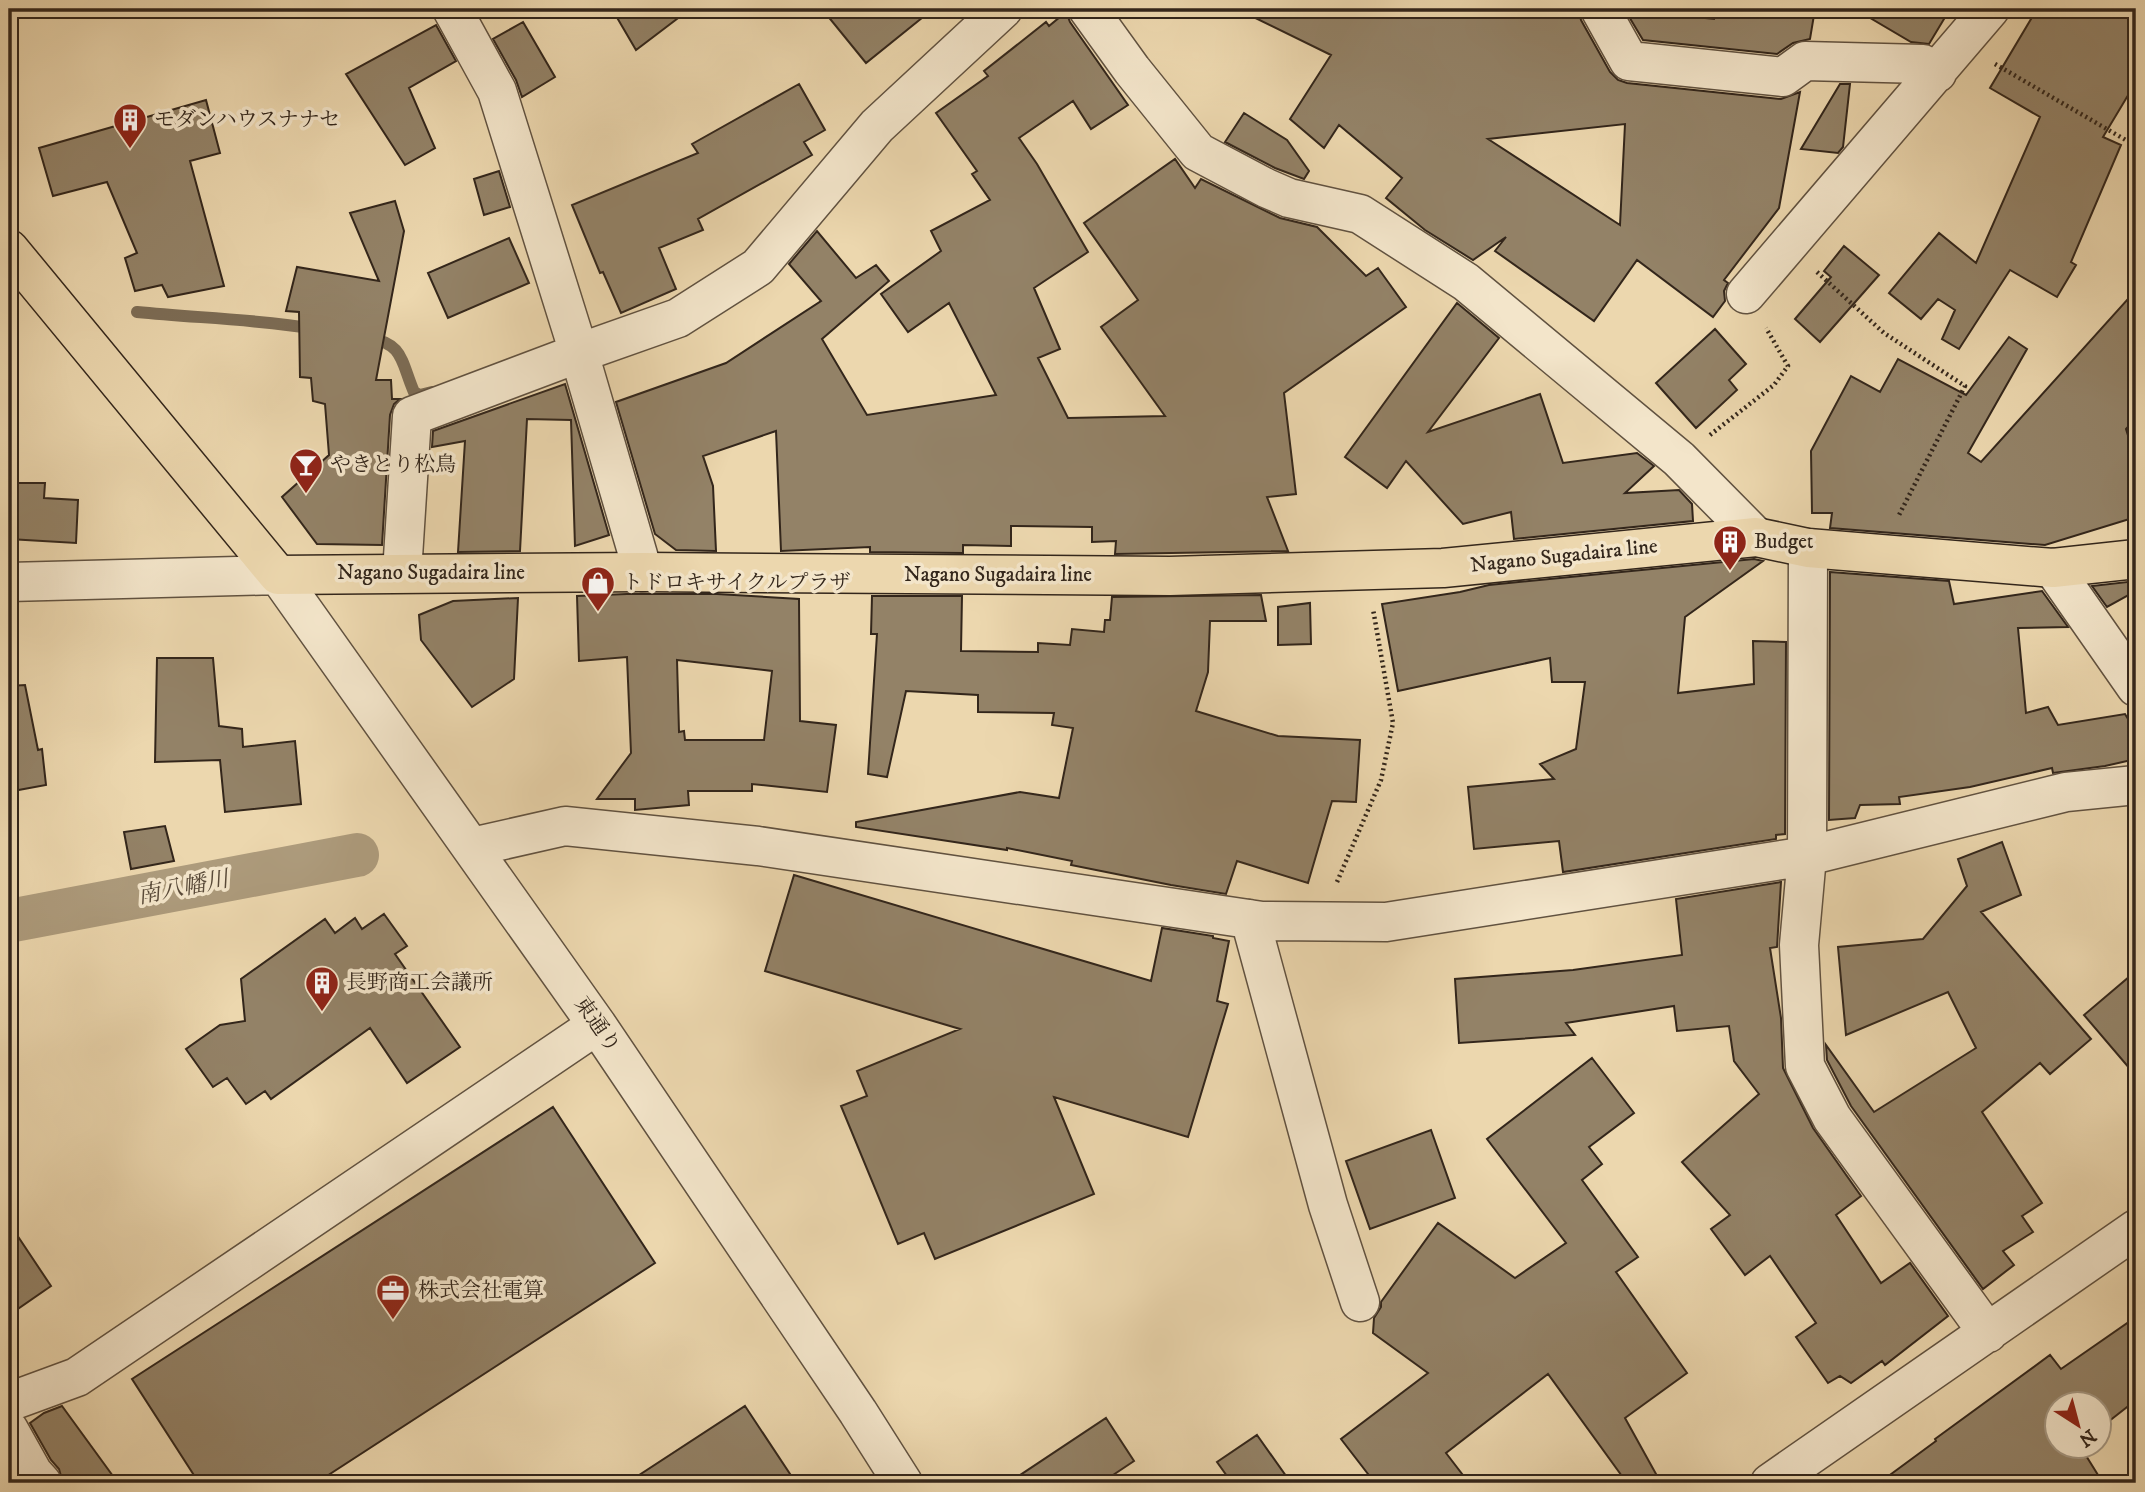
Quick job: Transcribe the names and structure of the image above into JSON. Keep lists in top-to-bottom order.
{
  "streets": {
    "main road": ["Nagano Sugadaira line"],
    "street": ["東通り"]
  },
  "crossings": [
    ["Nagano Sugadaira line", "東通り"]
  ],
  "water": ["南八幡川"],
  "places": {
    "building": ["モダンハウスナナセ", "Budget", "長野商工会議所"],
    "bar": ["やきとり松鳥"],
    "shop": ["トドロキサイクルプラザ"],
    "office": ["株式会社電算"]
  },
  "north": "bottom right"
}
